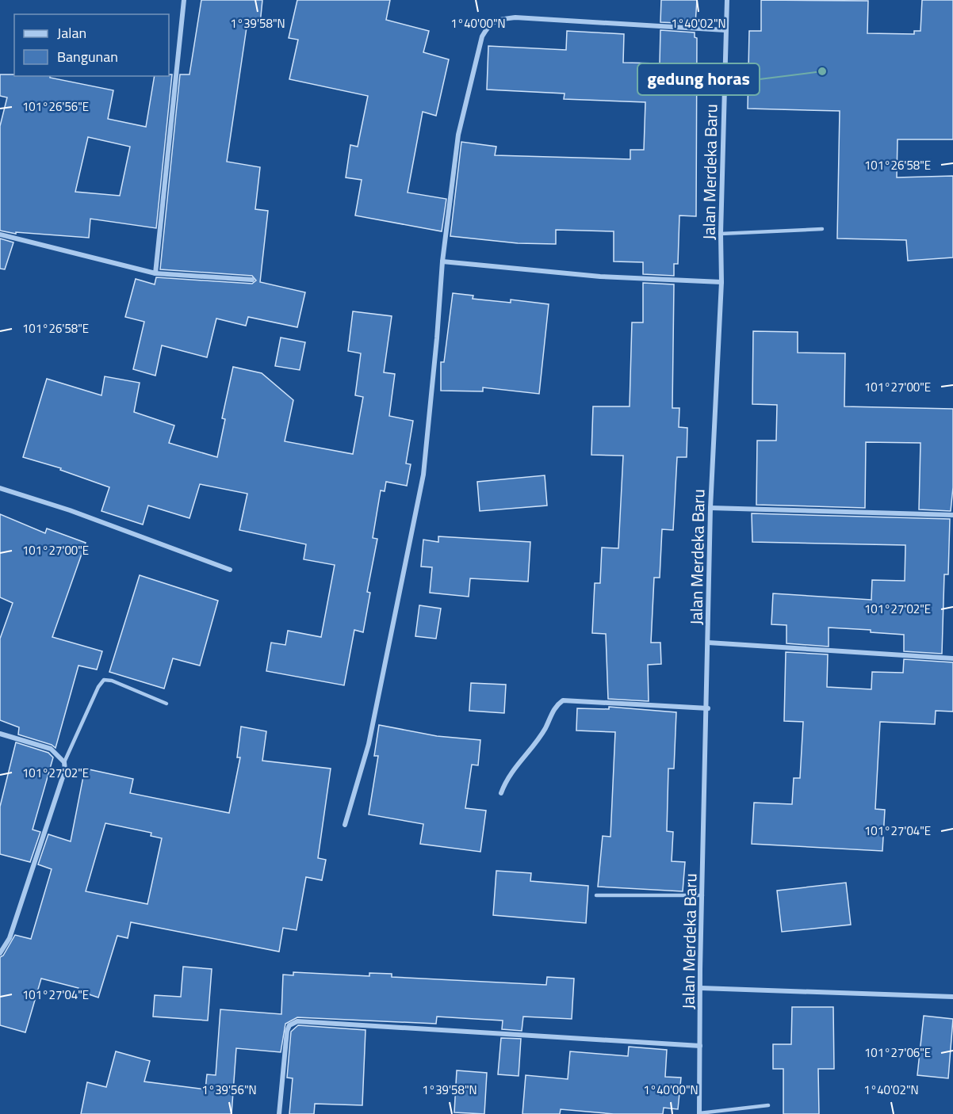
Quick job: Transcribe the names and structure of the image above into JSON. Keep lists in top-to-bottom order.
{
  "streets": {
    "street": ["Jalan Merdeka Baru"]
  },
  "places": ["gedung horas"],
  "legend": ["Jalan", "Bangunan"],
  "coordinates": [
    "1°39'58\"N",
    "1°40'00\"N",
    "1°40'02\"N",
    "101°26'56\"E",
    "101°26'58\"E",
    "101°27'00\"E",
    "101°27'02\"E",
    "101°27'04\"E",
    "101°27'06\"E",
    "1°39'56\"N"
  ]
}
